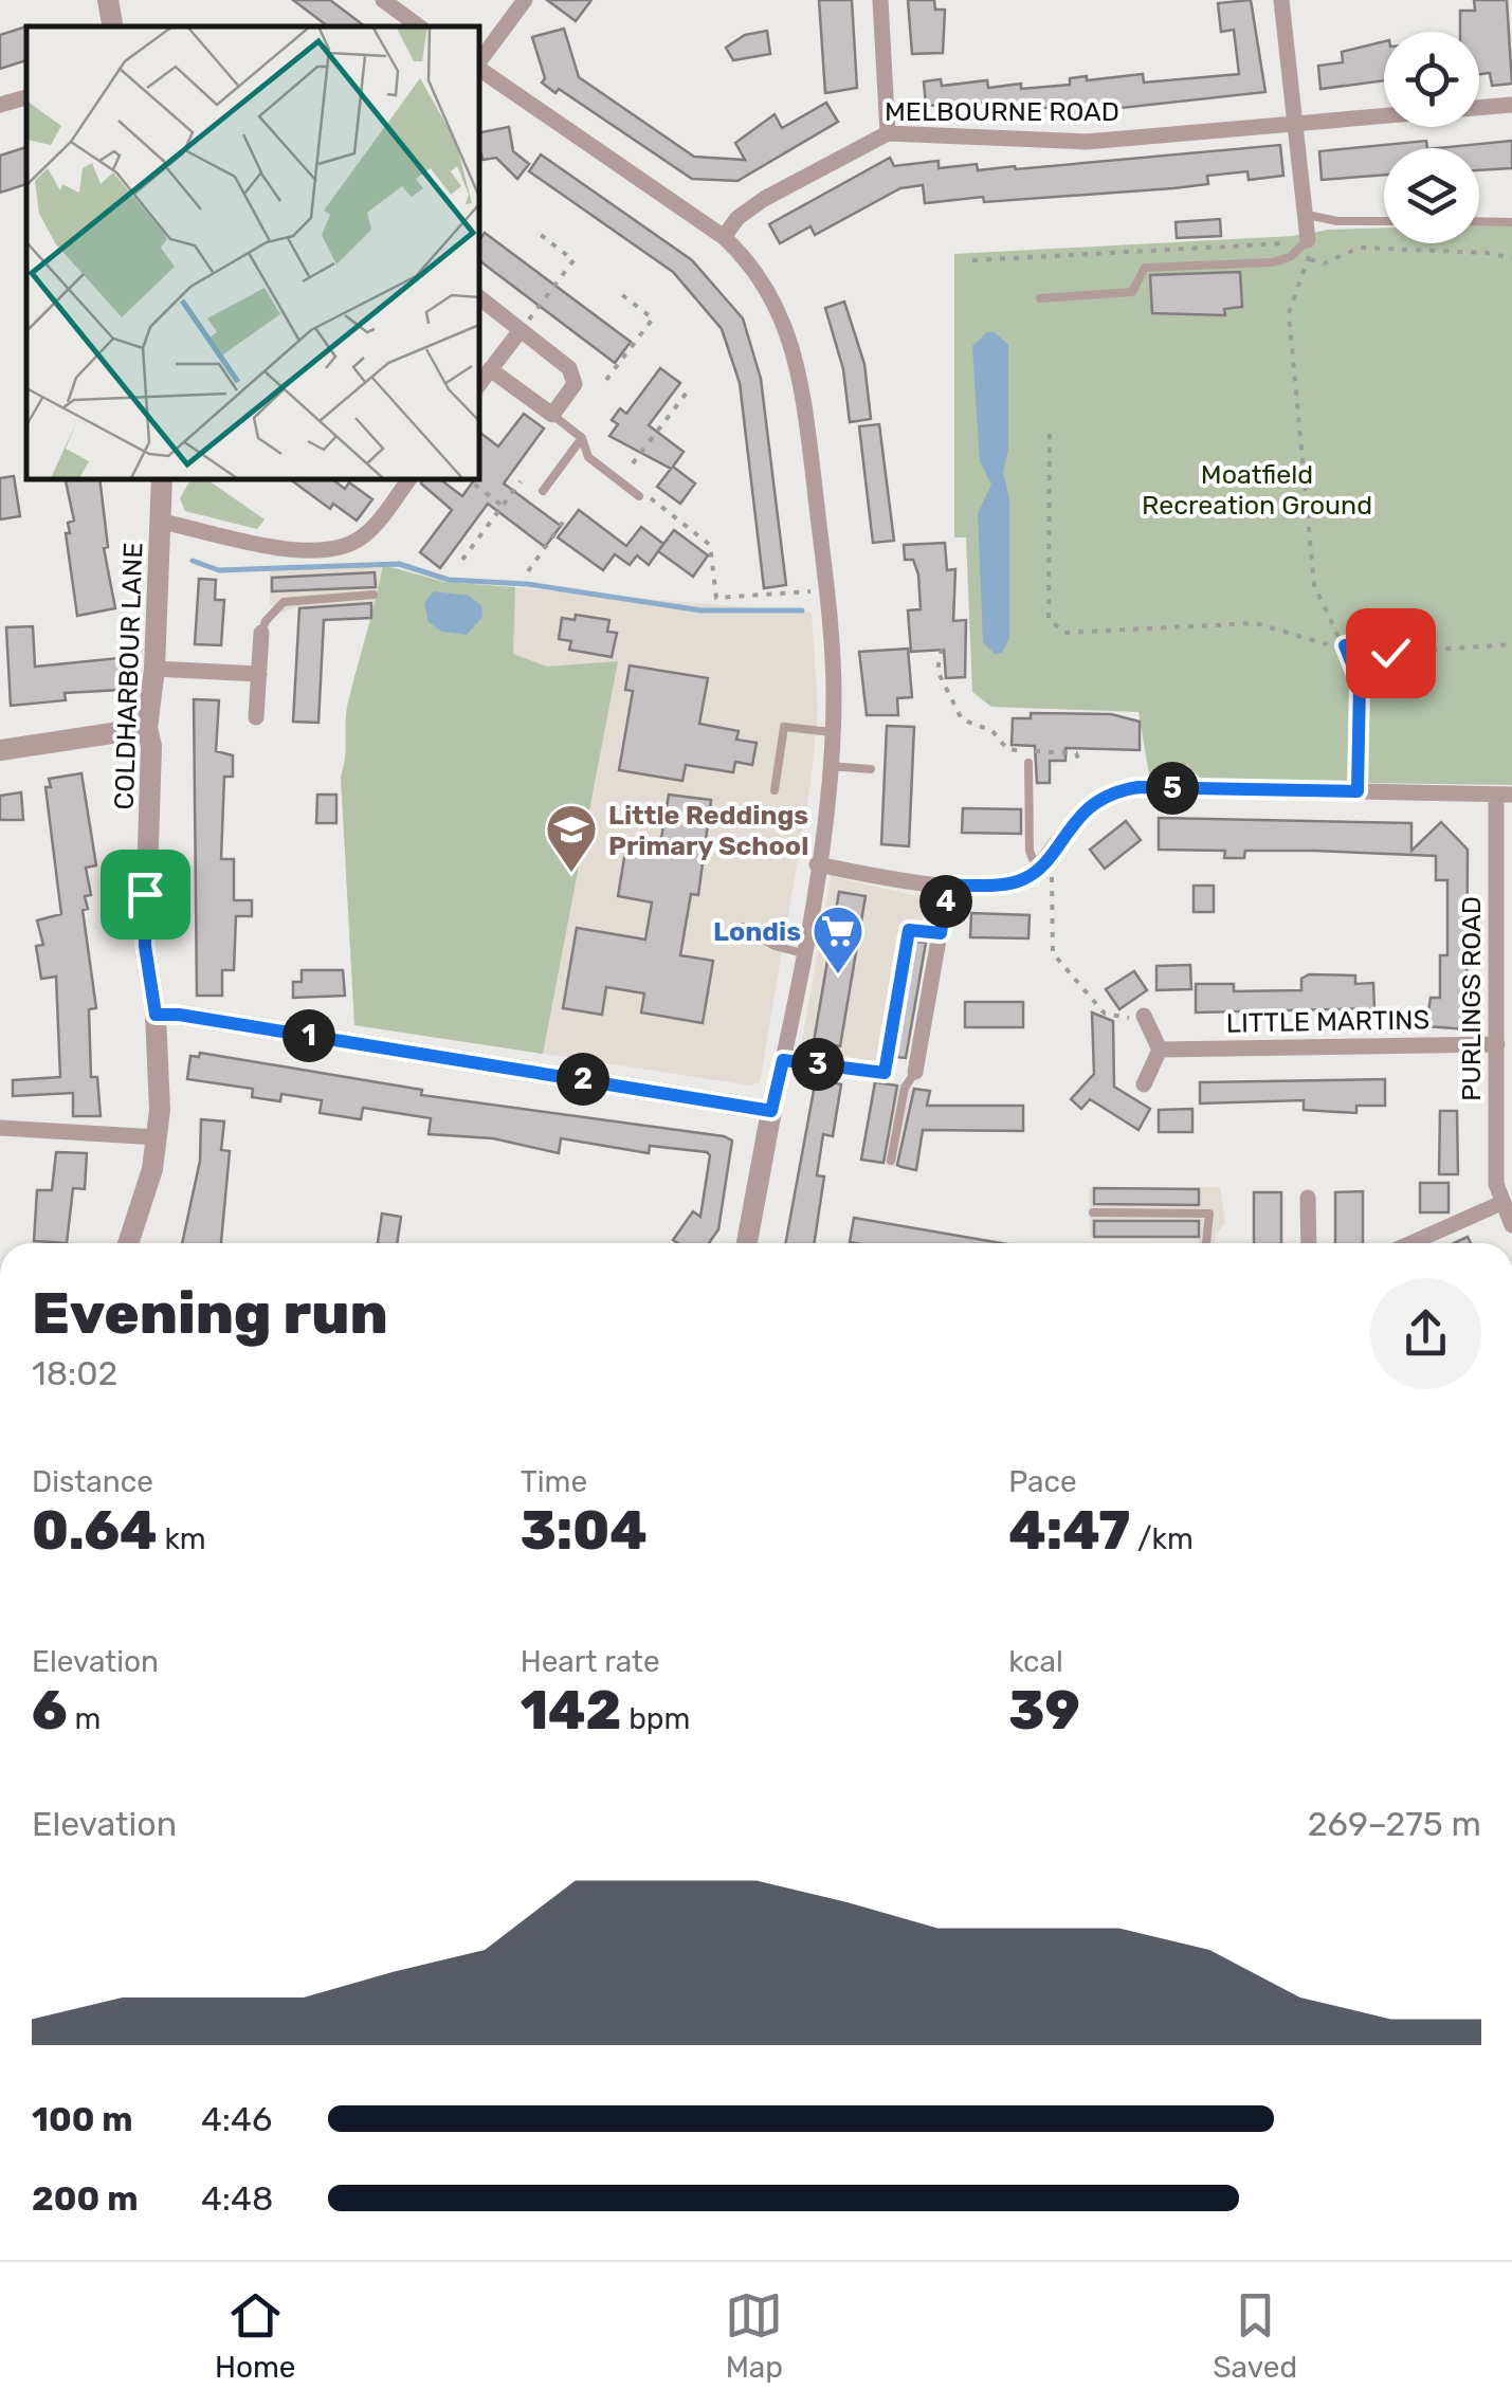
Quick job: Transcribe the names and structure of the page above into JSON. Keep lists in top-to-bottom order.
{
  "streets": {
    "street": [
      "MELBOURNE ROAD",
      "COLDHARBOUR LANE",
      "PURLINGS ROAD",
      "LITTLE MARTINS"
    ]
  },
  "crossings": [
    ["PURLINGS ROAD", "LITTLE MARTINS"]
  ],
  "parks": ["Moatfield Recreation Ground"],
  "places": {
    "school or university": ["Little Reddings Primary School"],
    "supermarket": ["Londis"]
  },
  "page": {
    "pins": [
      "5",
      "4",
      "1",
      "3",
      "2"
    ],
    "heading": ["Evening run", "18:02"],
    "stats": [
      ["Distance", "0.64 km"],
      ["Time", "3:04"],
      ["Pace", "4:47 /km"],
      ["Elevation", "6 m"],
      ["Heart rate", "142 bpm"],
      ["kcal", "39"]
    ],
    "chart": ["Elevation", "269–275 m"],
    "list": [
      {
        "name": "100 m",
        "note": "4:46"
      },
      {
        "name": "200 m",
        "note": "4:48"
      }
    ],
    "tabs": ["Home", "Map", "Saved"]
  }
}
